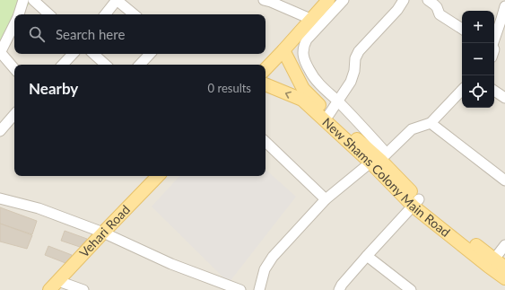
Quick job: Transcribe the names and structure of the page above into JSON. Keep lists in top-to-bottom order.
{
  "streets": {
    "main road": ["New Shams Colony Main Road", "Vehari Road"]
  },
  "page": {
    "map_buttons": ["+", "−"],
    "search": "Search here",
    "heading": ["Nearby", "0 results"]
  }
}
